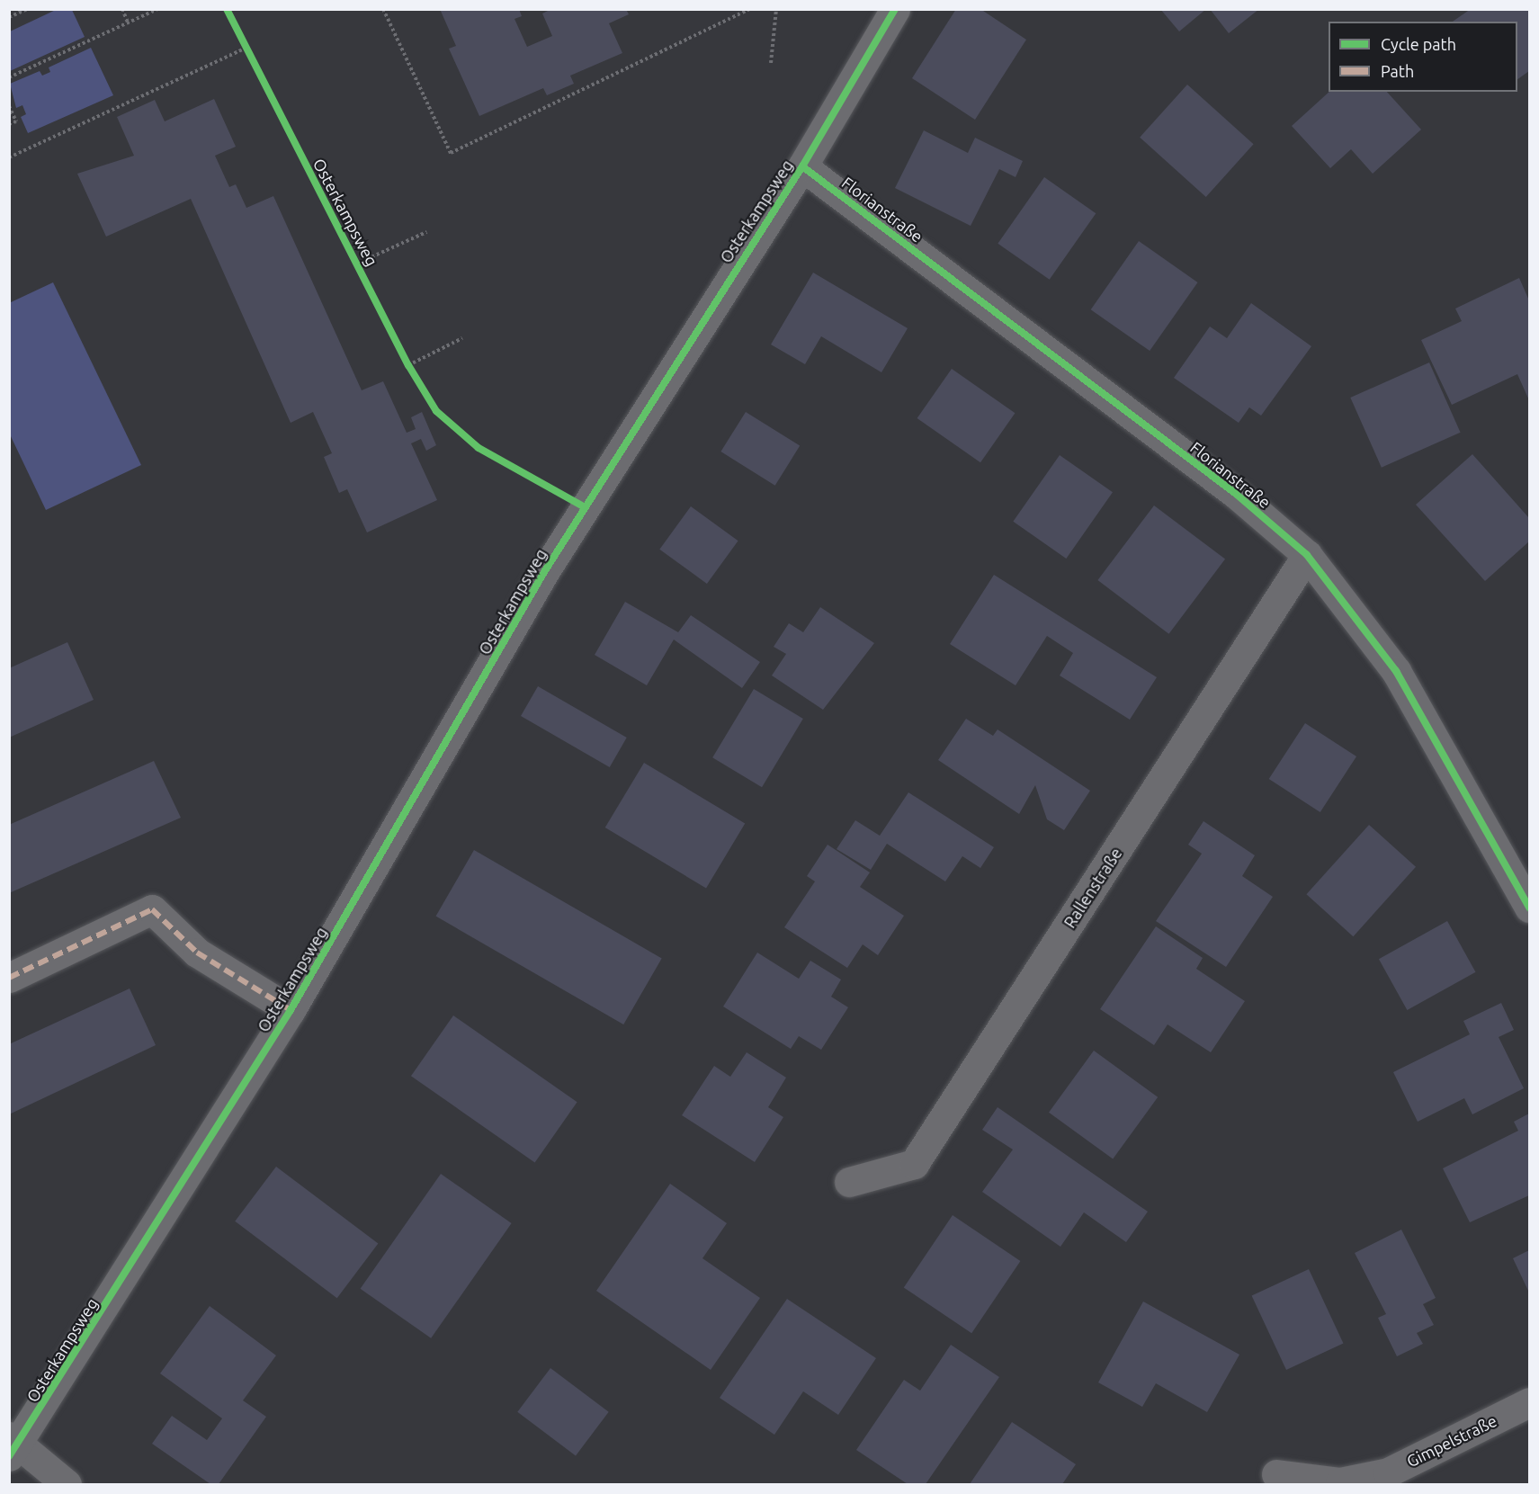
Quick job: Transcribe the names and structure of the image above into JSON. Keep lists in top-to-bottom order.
{
  "streets": {
    "street": [
      "Florianstraße",
      "Osterkampsweg",
      "Rallenstraße",
      "Gimpelstraße"
    ]
  },
  "crossings": [
    ["Florianstraße", "Osterkampsweg"],
    ["Florianstraße", "Rallenstraße"]
  ],
  "legend": ["Cycle path", "Path"]
}
